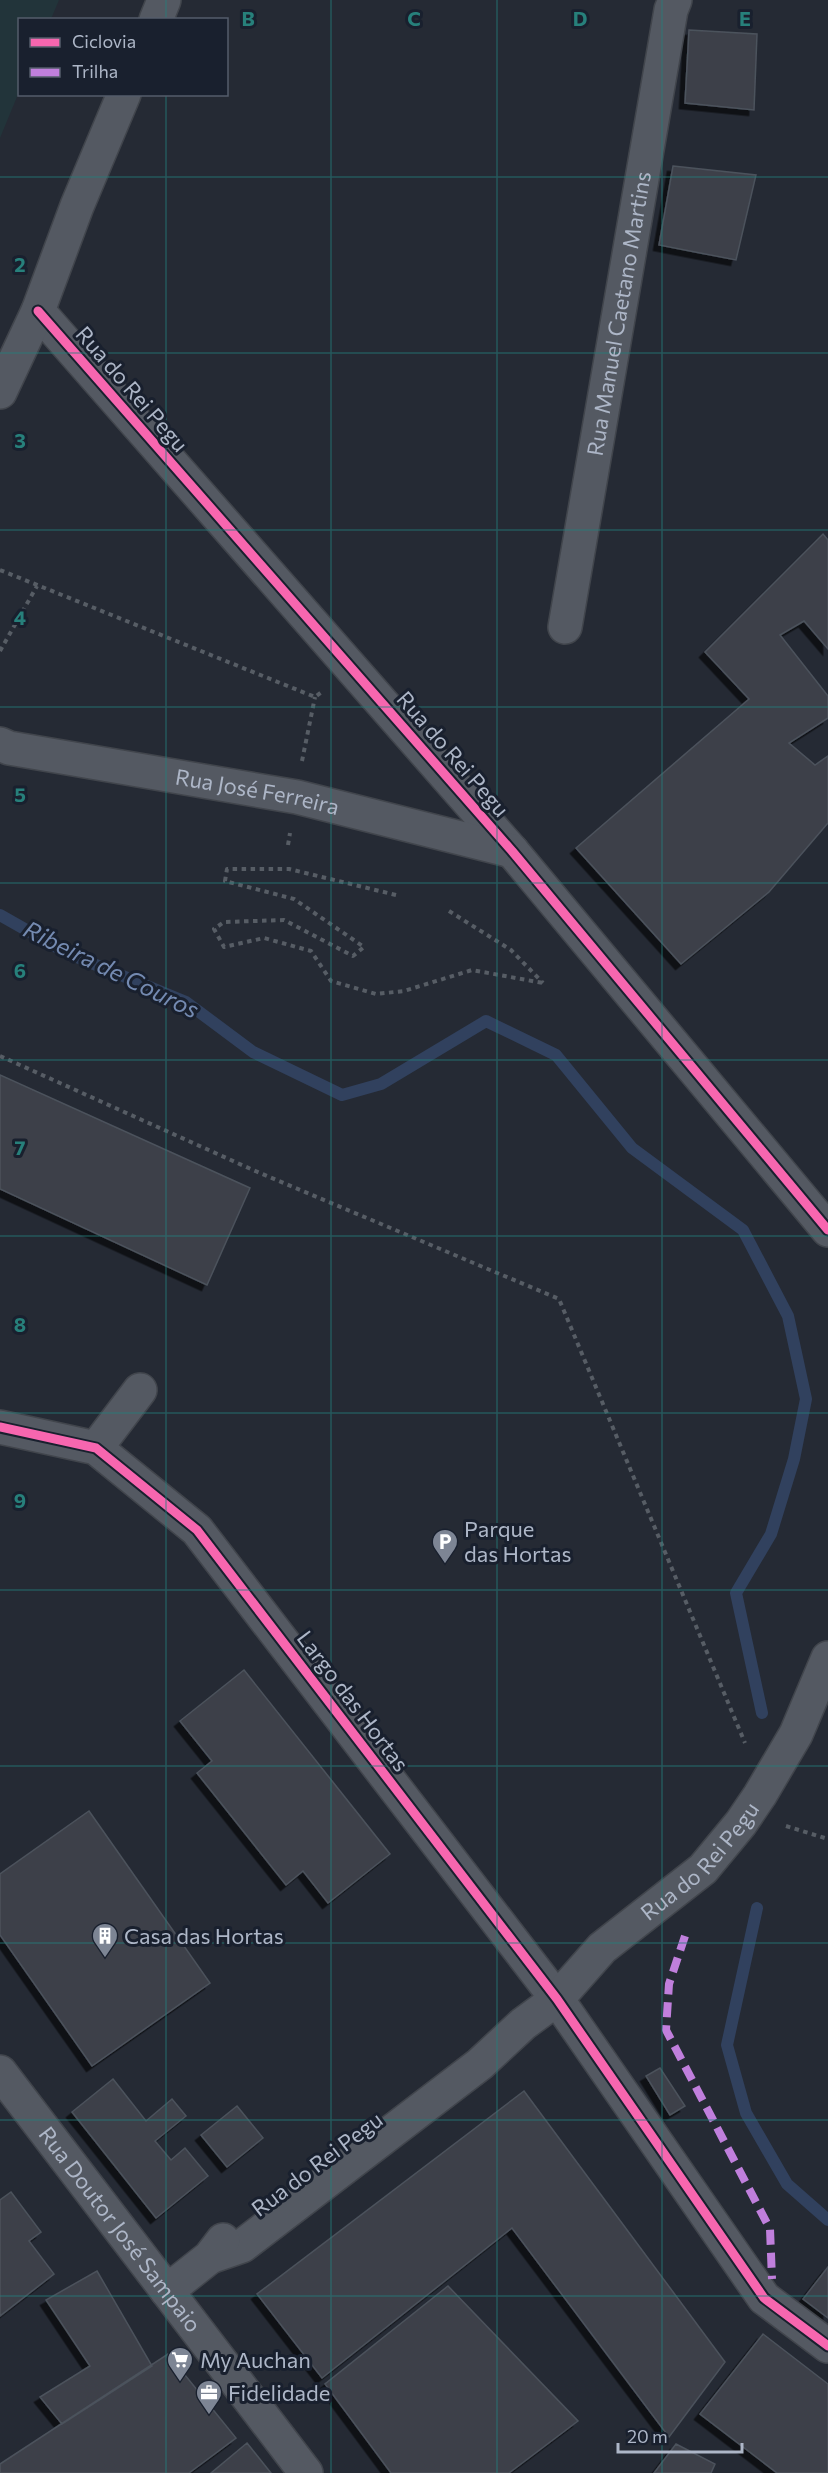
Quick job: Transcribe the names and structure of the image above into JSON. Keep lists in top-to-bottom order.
{
  "streets": {
    "street": [
      "Rua Manuel Caetano Martins",
      "Rua do Rei Pegu",
      "Rua José Ferreira",
      "Largo das Hortas",
      "Rua Doutor José Sampaio"
    ]
  },
  "crossings": [
    ["Rua do Rei Pegu", "Rua José Ferreira"],
    ["Rua do Rei Pegu", "Largo das Hortas"],
    ["Rua do Rei Pegu", "Rua Doutor José Sampaio"]
  ],
  "water": ["Ribeira de Couros"],
  "places": {
    "parking": ["Parque das Hortas"],
    "building": ["Casa das Hortas"],
    "supermarket": ["My Auchan"],
    "office": ["Fidelidade"]
  },
  "legend": ["Ciclovia", "Trilha"],
  "scale_bar": "20 m",
  "grid": {
    "columns": [
      "B",
      "C",
      "D",
      "E"
    ],
    "rows": [
      "2",
      "3",
      "4",
      "5",
      "6",
      "7",
      "8",
      "9"
    ]
  }
}
